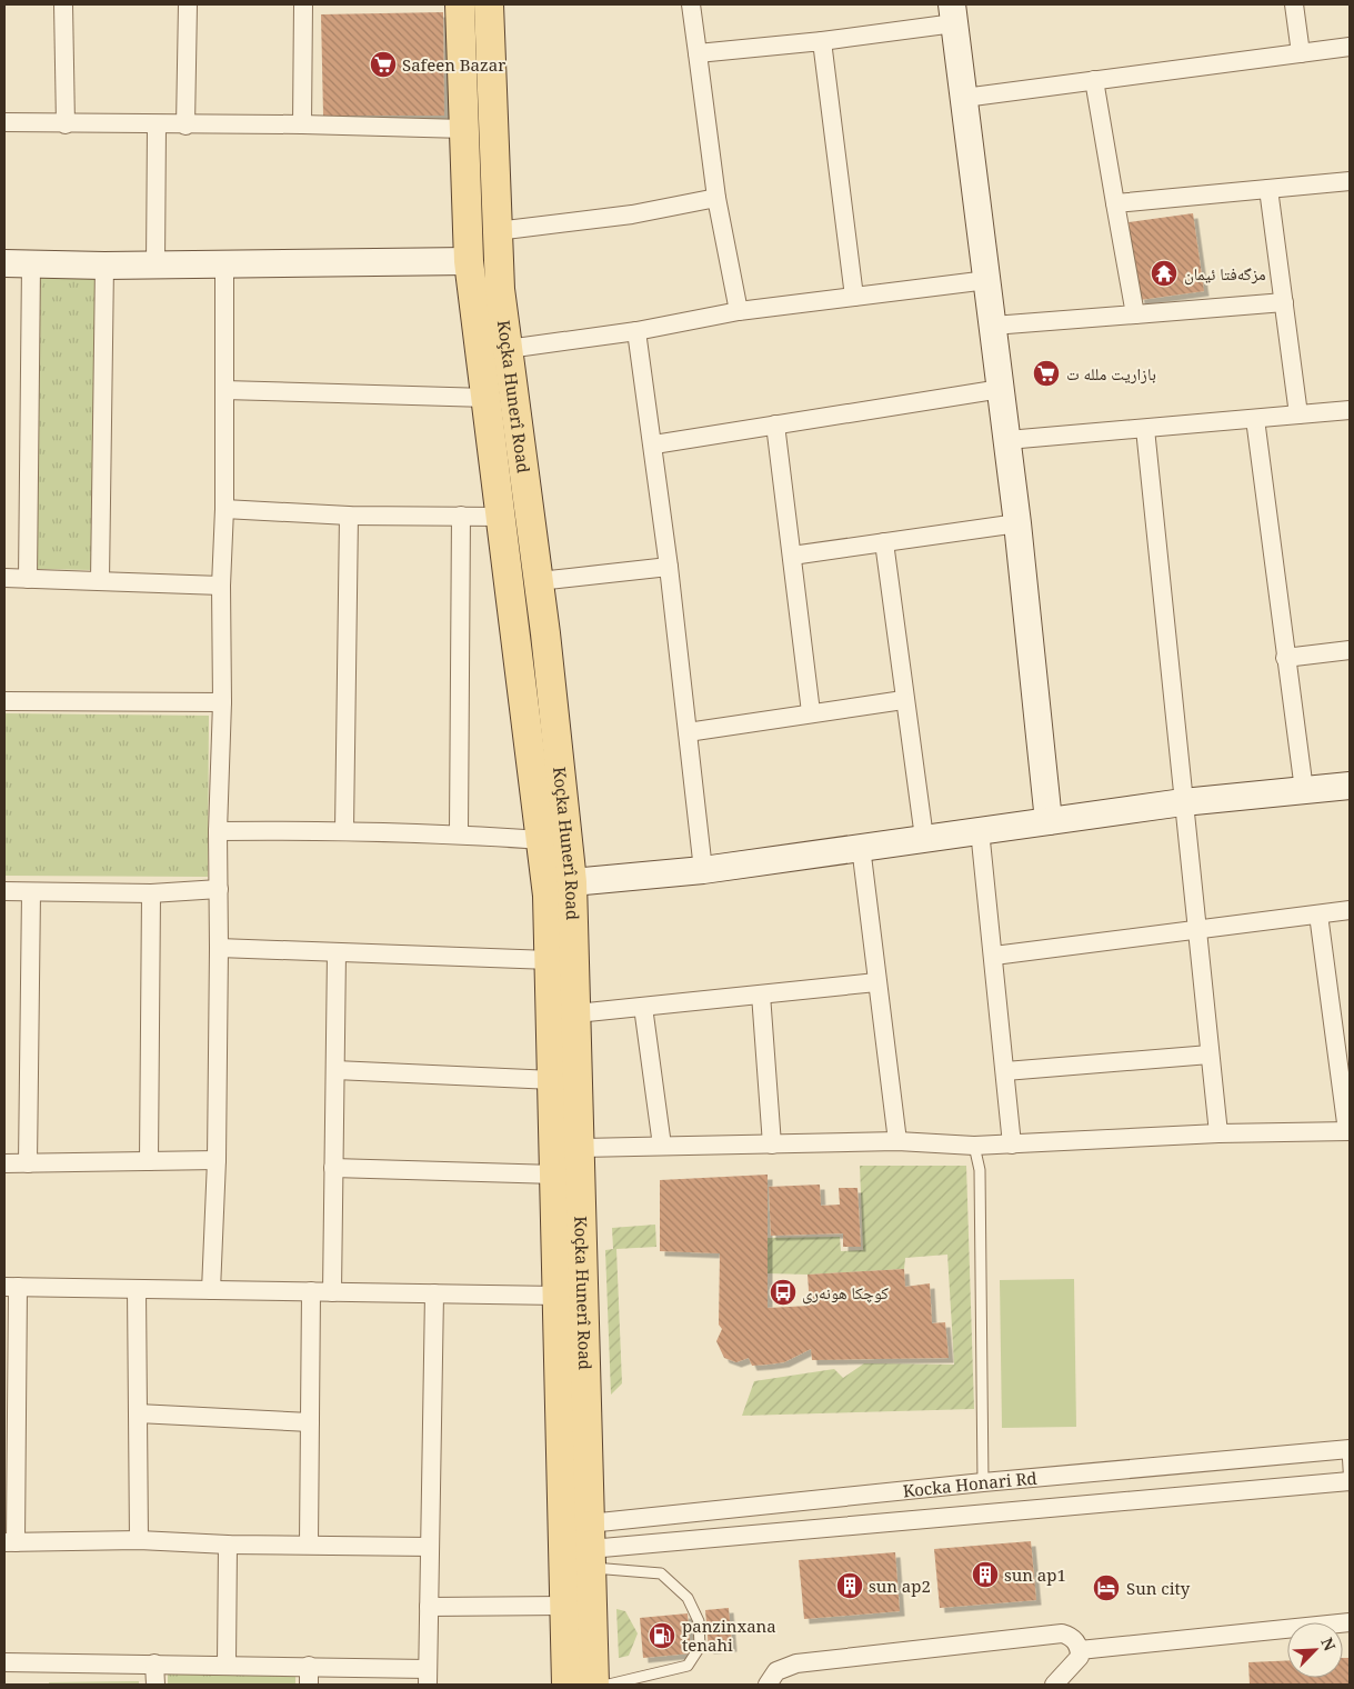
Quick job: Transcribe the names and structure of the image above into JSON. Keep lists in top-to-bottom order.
{
  "streets": {
    "main road": ["Koçka Hunerî Road"],
    "street": ["Kocka Honari Rd"]
  },
  "crossings": [
    ["Koçka Hunerî Road", "Kocka Honari Rd"]
  ],
  "places": {
    "supermarket": ["Safeen Bazar", "بازاريت ملله ت"],
    "temple": ["مزگەفتا ئيمان"],
    "bus stop": ["كوچكا هونەری"],
    "building": ["sun ap1", "sun ap2"],
    "hotel": ["Sun city"],
    "fuel station": ["panzinxana tenahi"]
  },
  "north": "top right"
}
